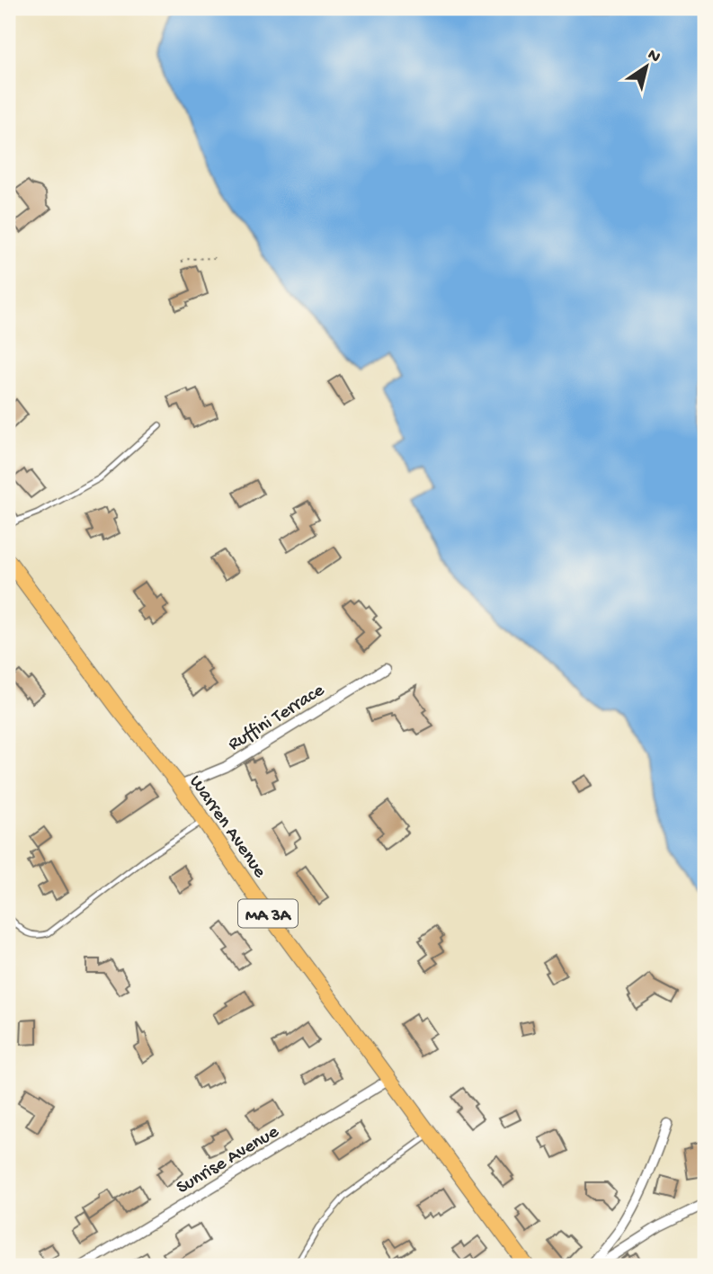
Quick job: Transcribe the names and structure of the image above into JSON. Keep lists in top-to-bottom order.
{
  "streets": {
    "main road": ["Warren Avenue", "MA 3A"],
    "street": ["Ruffini Terrace", "Sunrise Avenue"]
  },
  "crossings": [
    ["Ruffini Terrace", "Warren Avenue"],
    ["Warren Avenue", "Sunrise Avenue"]
  ],
  "north": "top right"
}
